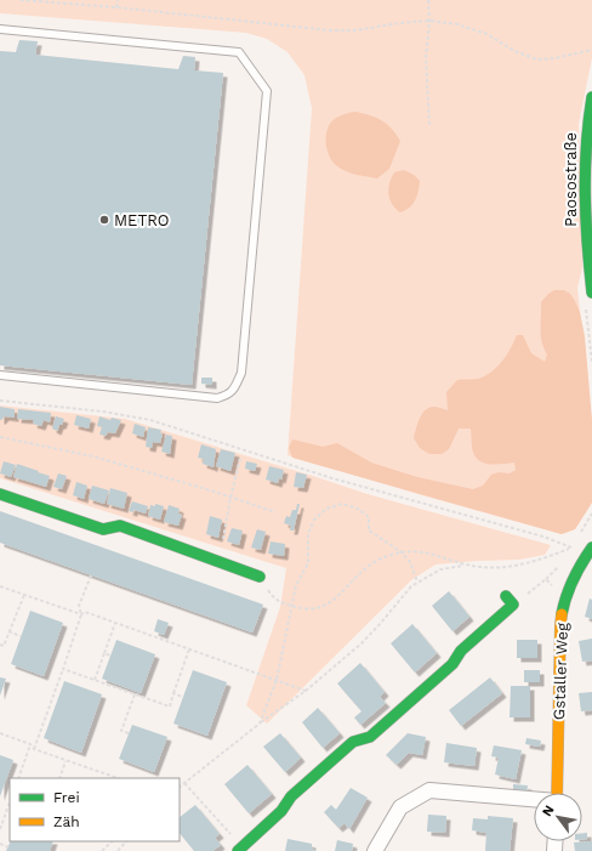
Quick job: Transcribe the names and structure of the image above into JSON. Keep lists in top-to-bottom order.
{
  "streets": {
    "street": ["Paosostraße", "Gstaller Weg"]
  },
  "places": ["METRO"],
  "legend": ["Frei", "Zäh"],
  "north": "top left"
}
